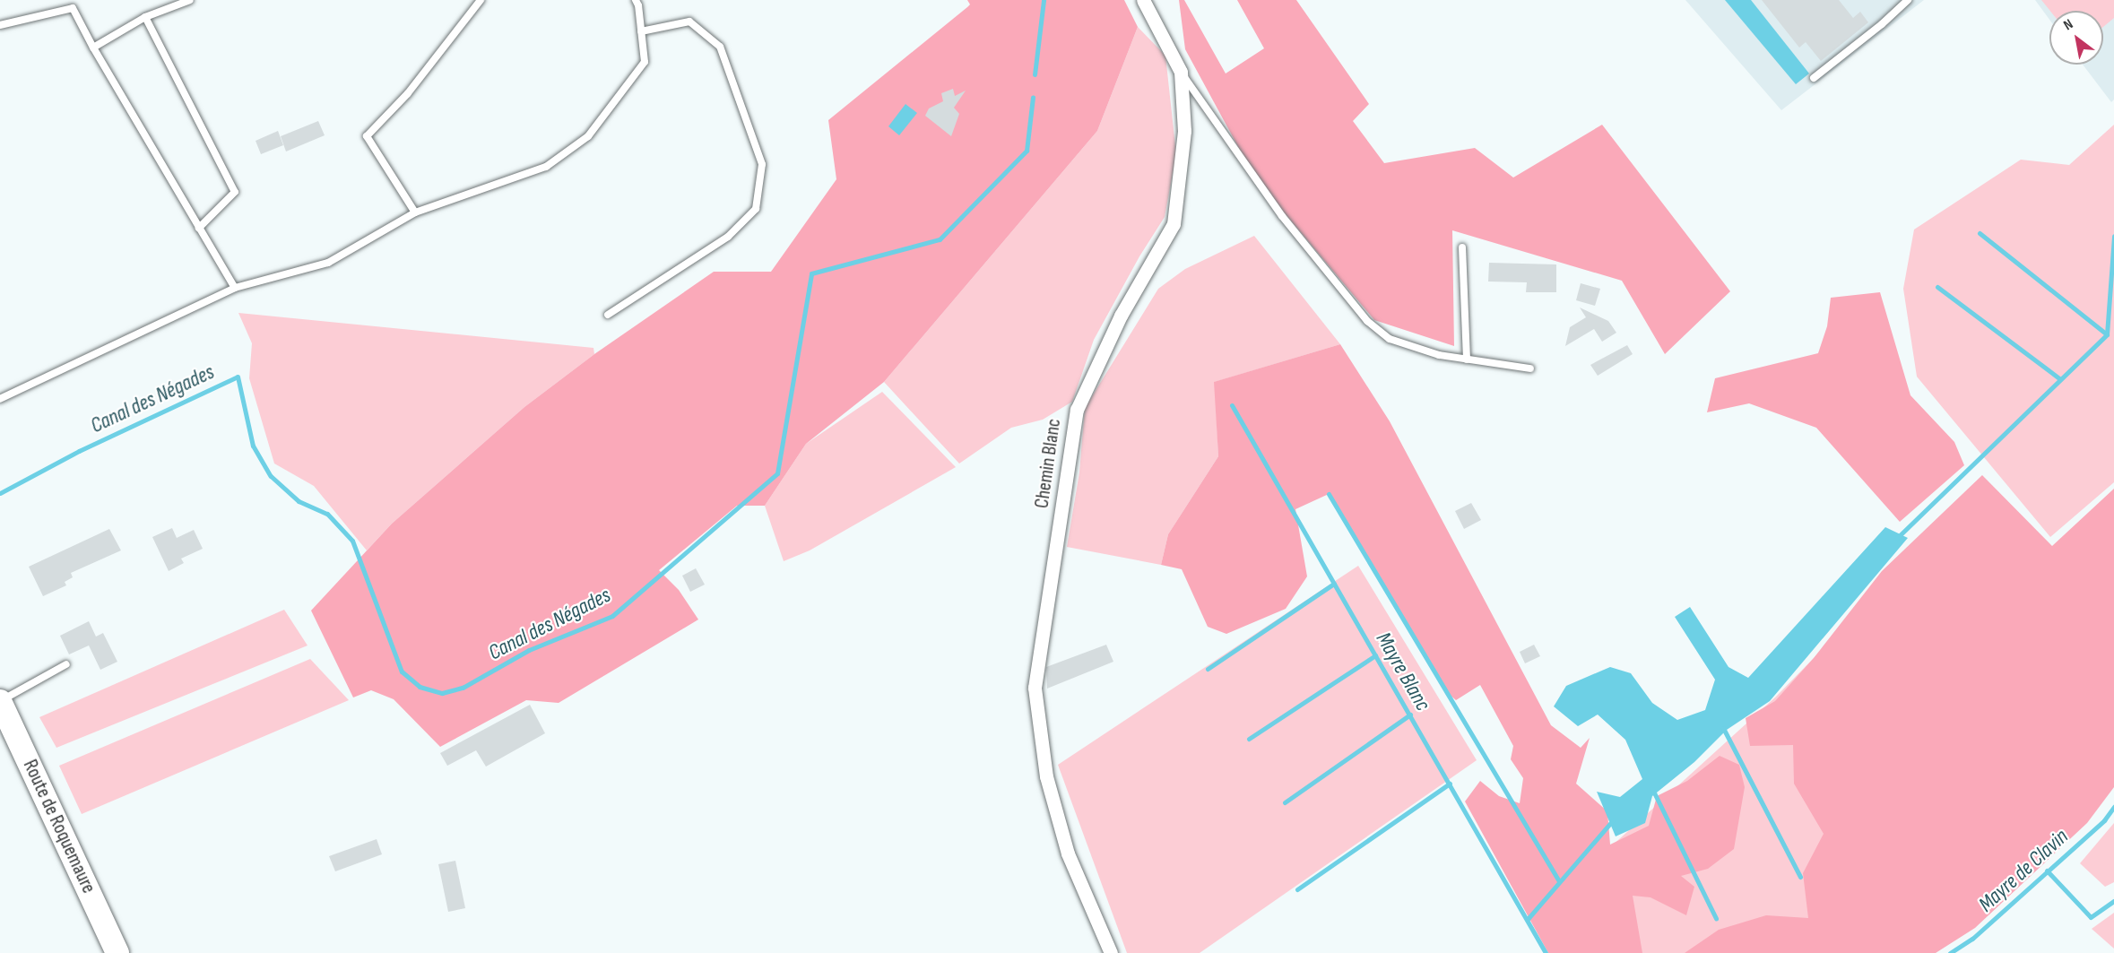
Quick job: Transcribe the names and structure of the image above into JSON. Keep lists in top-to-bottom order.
{
  "streets": {
    "main road": ["Route de Roquemaure"],
    "street": ["Chemin Blanc"]
  },
  "water": ["Canal des Négades", "Mayre Blanc", "Mayre de Clavin"],
  "north": "top left"
}
